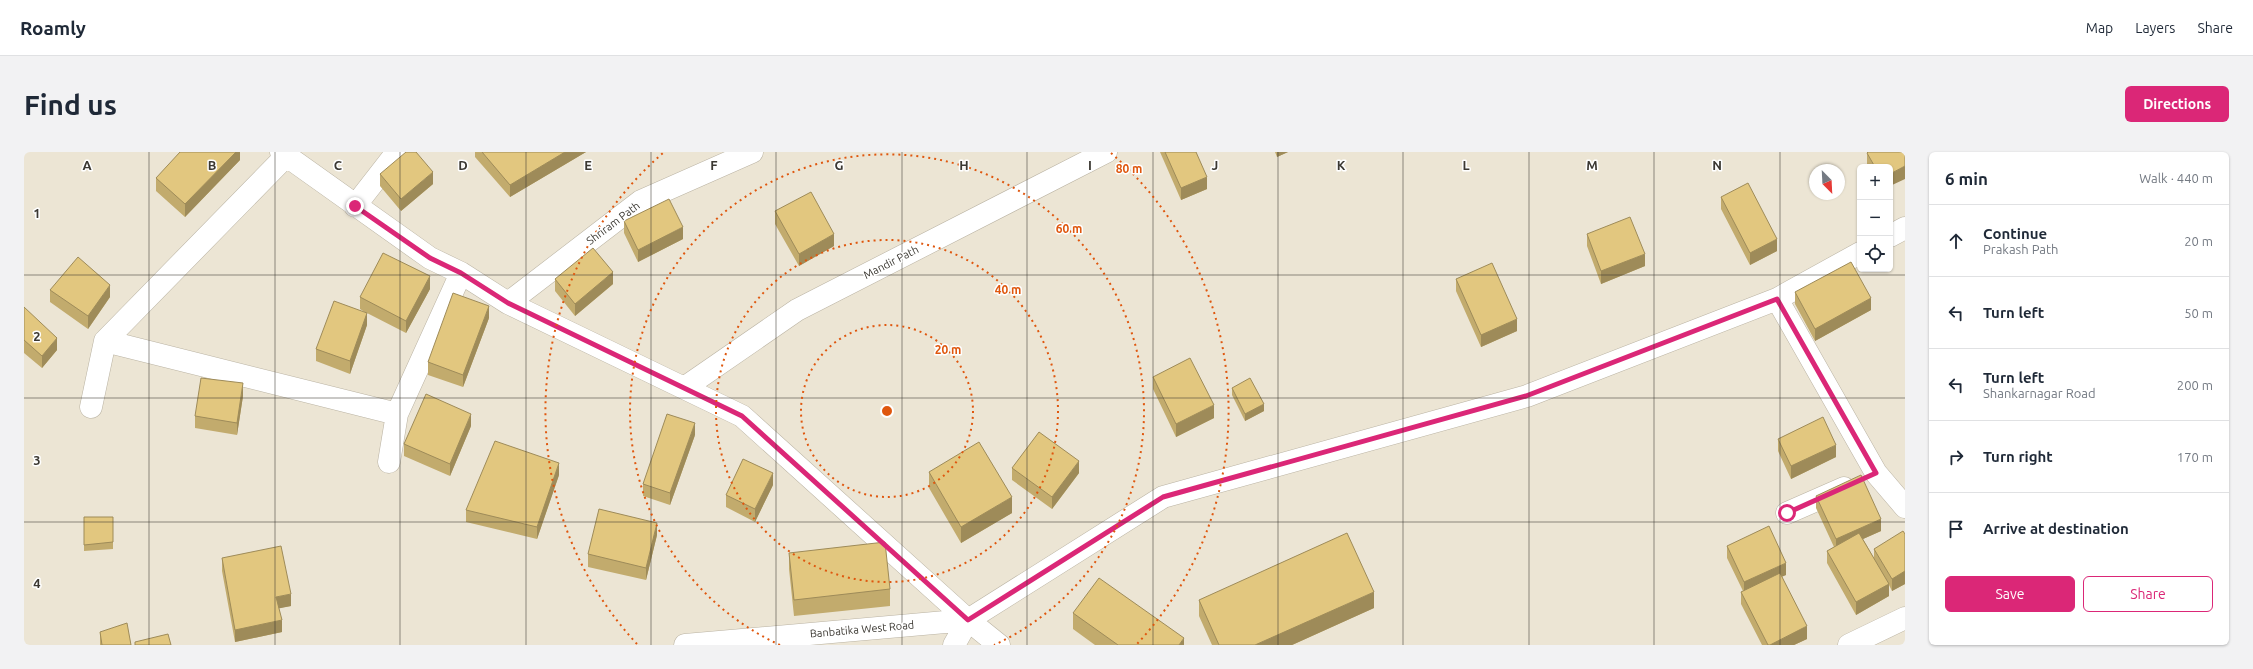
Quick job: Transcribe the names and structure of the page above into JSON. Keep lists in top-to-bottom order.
{
  "streets": {
    "street": ["Shriram Path", "Mandir Path", "Banbatika West Road"]
  },
  "north": "bottom right",
  "page": {
    "header": "Roamly",
    "nav": ["Map", "Layers", "Share"],
    "buttons": [
      "Directions",
      ["Save", "Share"]
    ],
    "title": "Find us",
    "heading": ["6 min", "Walk · 440 m"],
    "map_buttons": ["+", "−"],
    "list": [
      ["Continue", "Prakash Path", "20 m"],
      ["Turn left", "50 m"],
      ["Turn left", "Shankarnagar Road", "200 m"],
      ["Turn right", "170 m"],
      "Arrive at destination"
    ]
  },
  "grid": {
    "columns": [
      "A",
      "B",
      "C",
      "D",
      "E",
      "F",
      "G",
      "H",
      "I",
      "J",
      "K",
      "L",
      "M",
      "N"
    ],
    "rows": [
      "1",
      "2",
      "3",
      "4"
    ]
  },
  "rings": [
    "80 m",
    "60 m",
    "40 m",
    "20 m"
  ]
}
